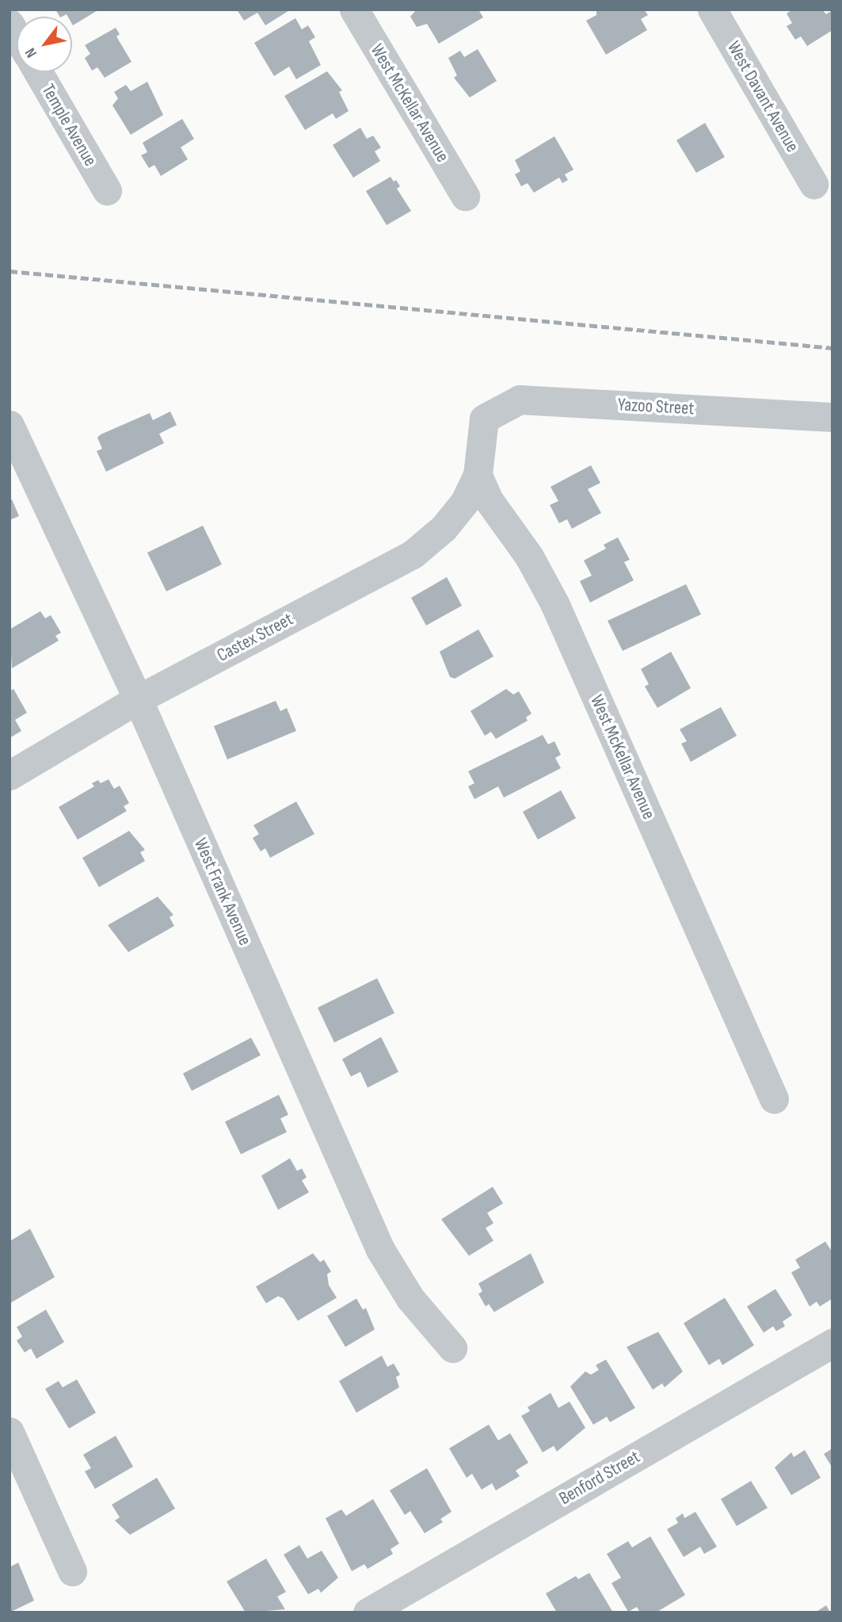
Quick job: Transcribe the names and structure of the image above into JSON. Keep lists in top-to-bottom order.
{
  "streets": {
    "street": [
      "West Davant Avenue",
      "West McKellar Avenue",
      "Temple Avenue",
      "Yazoo Street",
      "Castex Street",
      "West Frank Avenue",
      "Benford Street"
    ]
  },
  "crossings": [
    ["West McKellar Avenue", "Yazoo Street"],
    ["West McKellar Avenue", "Castex Street"],
    ["Yazoo Street", "Castex Street"],
    ["Castex Street", "West Frank Avenue"]
  ],
  "north": "bottom left"
}
